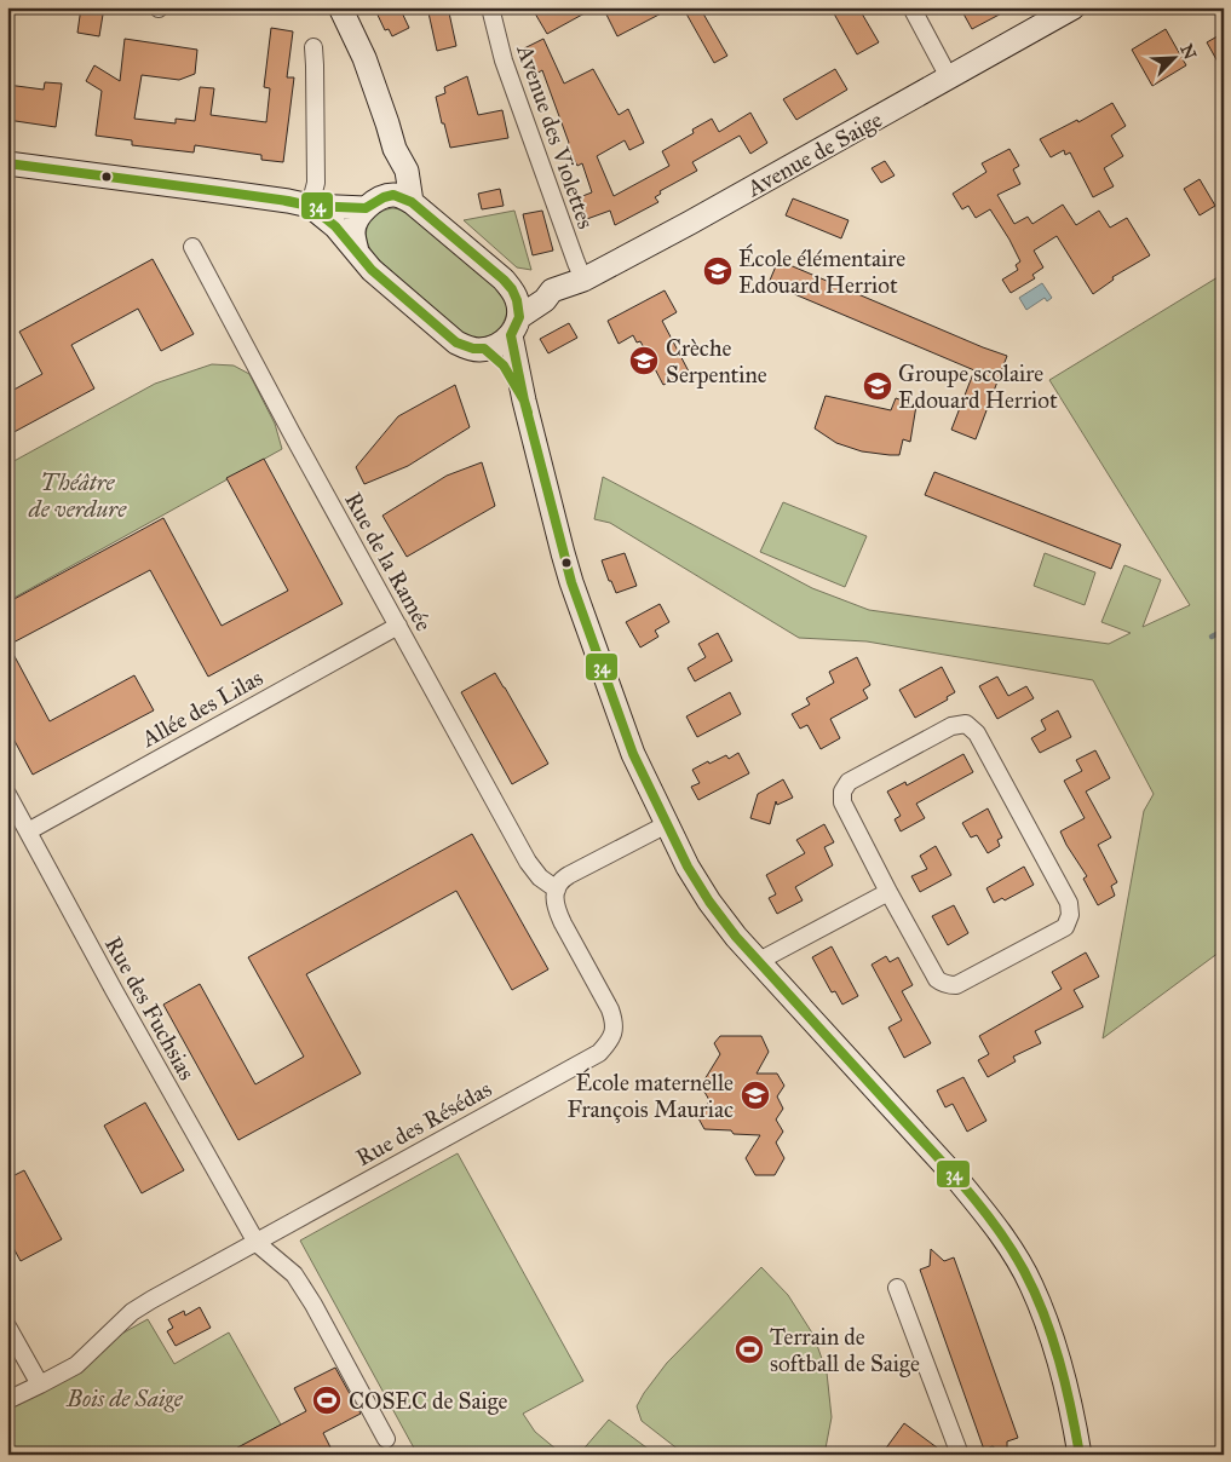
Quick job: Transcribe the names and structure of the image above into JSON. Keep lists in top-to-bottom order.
{
  "streets": {
    "main road": ["Avenue de Saige"],
    "street": [
      "Avenue des Violettes",
      "Rue de la Ramée",
      "Allée des Lilas",
      "Rue des Fuchsias",
      "Rue des Résédas"
    ]
  },
  "crossings": [
    ["Avenue des Violettes", "Avenue de Saige"],
    ["Rue de la Ramée", "Allée des Lilas"],
    ["Rue de la Ramée", "Rue des Résédas"],
    ["Allée des Lilas", "Rue des Fuchsias"],
    ["Rue des Fuchsias", "Rue des Résédas"]
  ],
  "parks": ["Théâtre de verdure", "Bois de Saige"],
  "places": {
    "school or university": [
      "École élémentaire Edouard Herriot",
      "Crèche Serpentine",
      "Groupe scolaire Edouard Herriot",
      "École maternelle François Mauriac"
    ],
    "sports": ["Terrain de softball de Saige", "COSEC de Saige"]
  },
  "lines": ["transit line 34"],
  "north": "top right"
}
